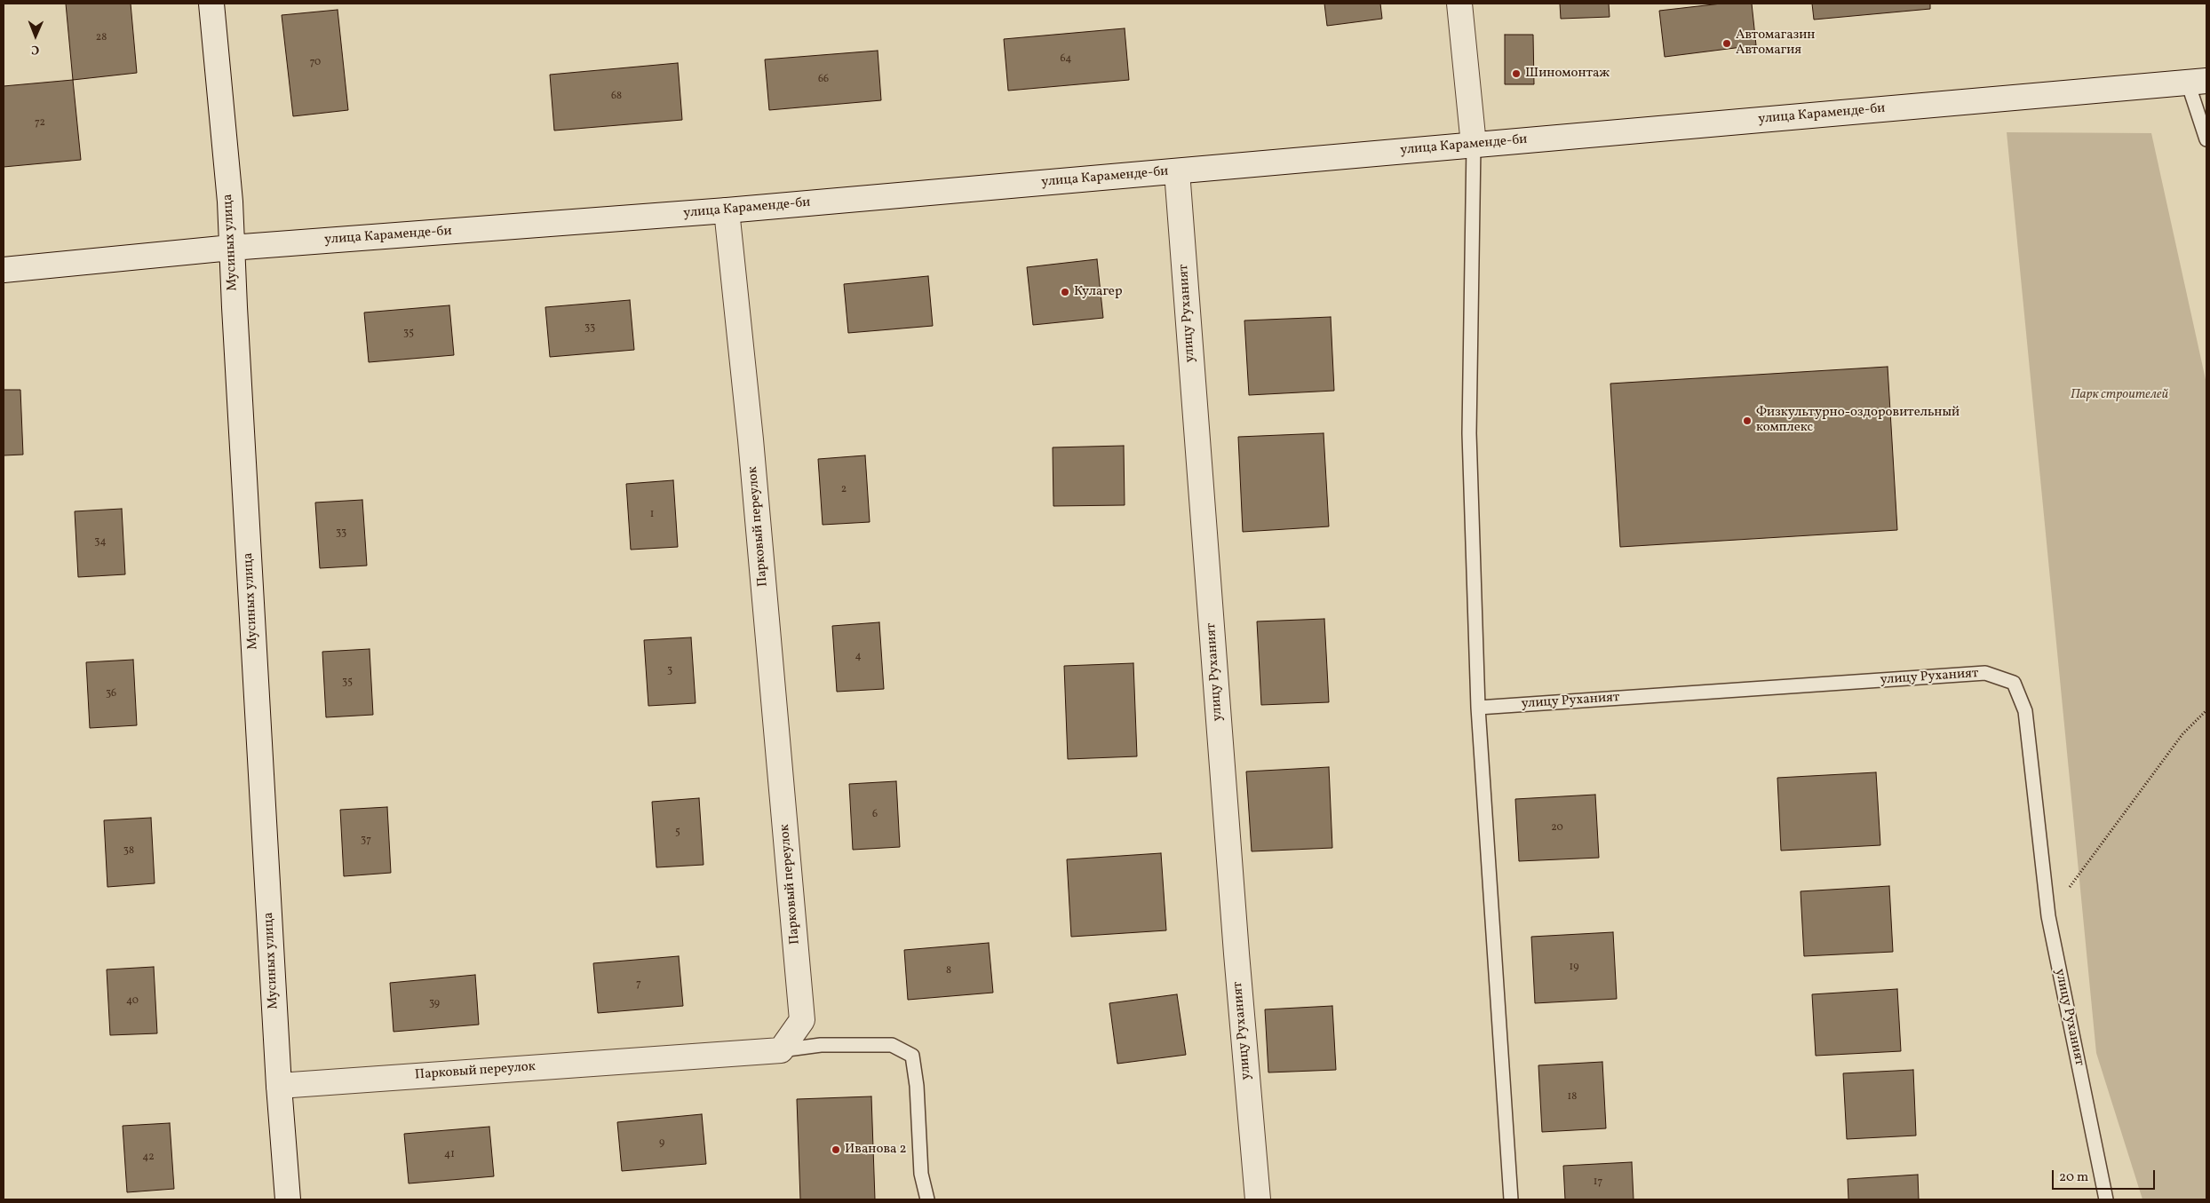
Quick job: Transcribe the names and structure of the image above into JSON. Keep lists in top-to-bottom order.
{
  "streets": {
    "street": [
      "улица Караменде-би",
      "Мусиных улица",
      "улицу Руханият",
      "Парковый переулок"
    ]
  },
  "crossings": [
    ["улица Караменде-би", "Мусиных улица"],
    ["улица Караменде-би", "улицу Руханият"],
    ["улица Караменде-би", "Парковый переулок"],
    ["Мусиных улица", "Парковый переулок"]
  ],
  "parks": ["Парк строителей"],
  "places": [
    "Автомагазин Автомагия",
    "Шиномонтаж",
    "Кулагер",
    "Физкультурно-оздоровительный комплекс",
    "Иванова 2"
  ],
  "house_numbers": [
    "28",
    "64",
    "70",
    "66",
    "68",
    "72",
    "33",
    "35",
    "2",
    "1",
    "33",
    "34",
    "4",
    "3",
    "35",
    "36",
    "6",
    "20",
    "5",
    "37",
    "38",
    "19",
    "8",
    "7",
    "40",
    "39",
    "18",
    "9",
    "41",
    "42",
    "17"
  ],
  "scale_bar": "20 m",
  "north": "bottom"
}
